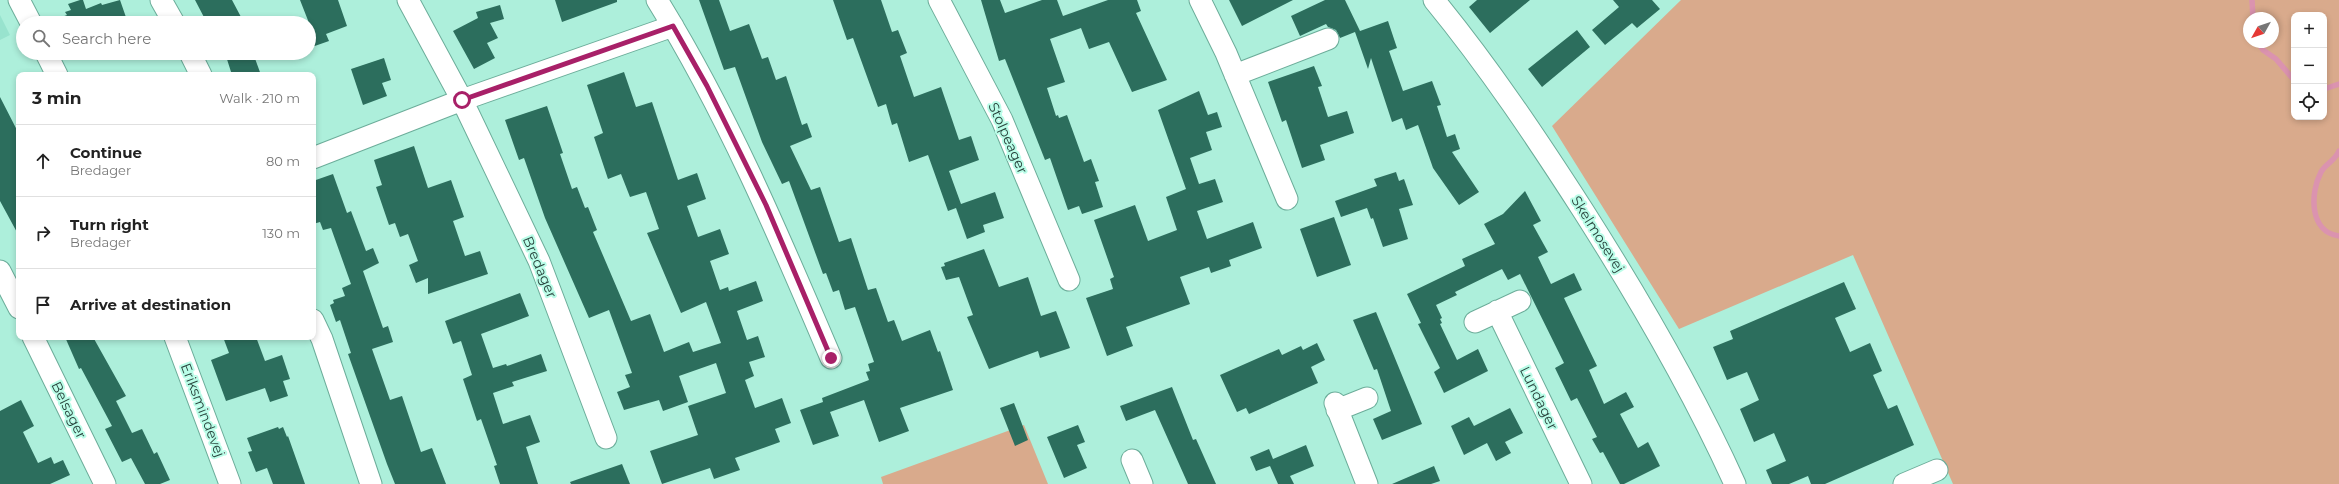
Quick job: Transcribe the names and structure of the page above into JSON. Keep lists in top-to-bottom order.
{
  "streets": {
    "street": [
      "Stolpeager",
      "Skelmosevej",
      "Bredager",
      "Lundager",
      "Belsager",
      "Eriksmindevej"
    ]
  },
  "north": "bottom left",
  "page": {
    "map_buttons": ["+", "−"],
    "search": "Search here",
    "heading": ["3 min", "Walk · 210 m"],
    "list": [
      ["Continue", "Bredager", "80 m"],
      ["Turn right", "Bredager", "130 m"],
      "Arrive at destination"
    ]
  }
}
